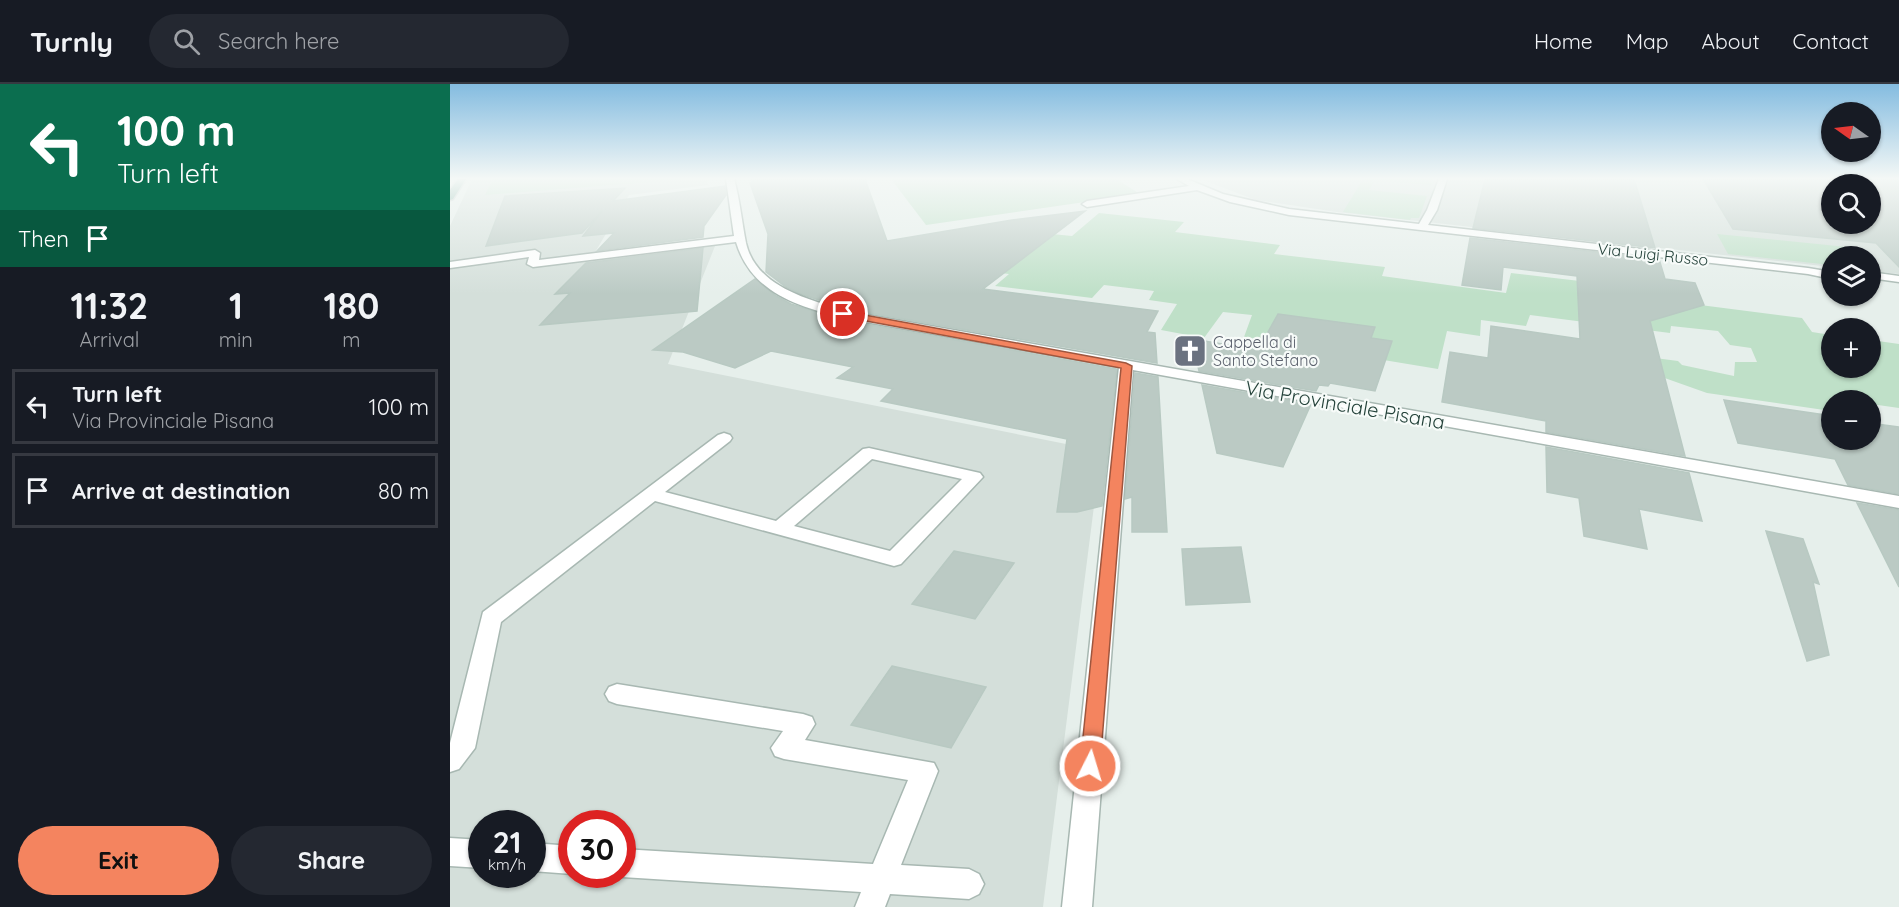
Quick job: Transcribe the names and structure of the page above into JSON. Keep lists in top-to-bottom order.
{
  "streets": {
    "street": ["Via Luigi Russo", "Via Provinciale Pisana"]
  },
  "places": {
    "church": ["Cappella di Santo Stefano"]
  },
  "north": "left",
  "page": {
    "header": "Turnly",
    "search": "Search here",
    "nav": [
      "Home",
      "Map",
      "About",
      "Contact"
    ],
    "turn": ["100 m", "Turn left"],
    "map_buttons": ["+", "−"],
    "then": "Then",
    "eta": [
      "11:32",
      "Arrival",
      "1",
      "min",
      "180",
      "m"
    ],
    "list": [
      {
        "name": "Turn left",
        "note": "Via Provinciale Pisana",
        "value": "100 m"
      },
      {
        "name": "Arrive at destination",
        "value": "80 m"
      }
    ],
    "speed": "21 km/h",
    "limit": "30",
    "buttons": ["Exit", "Share"]
  }
}
